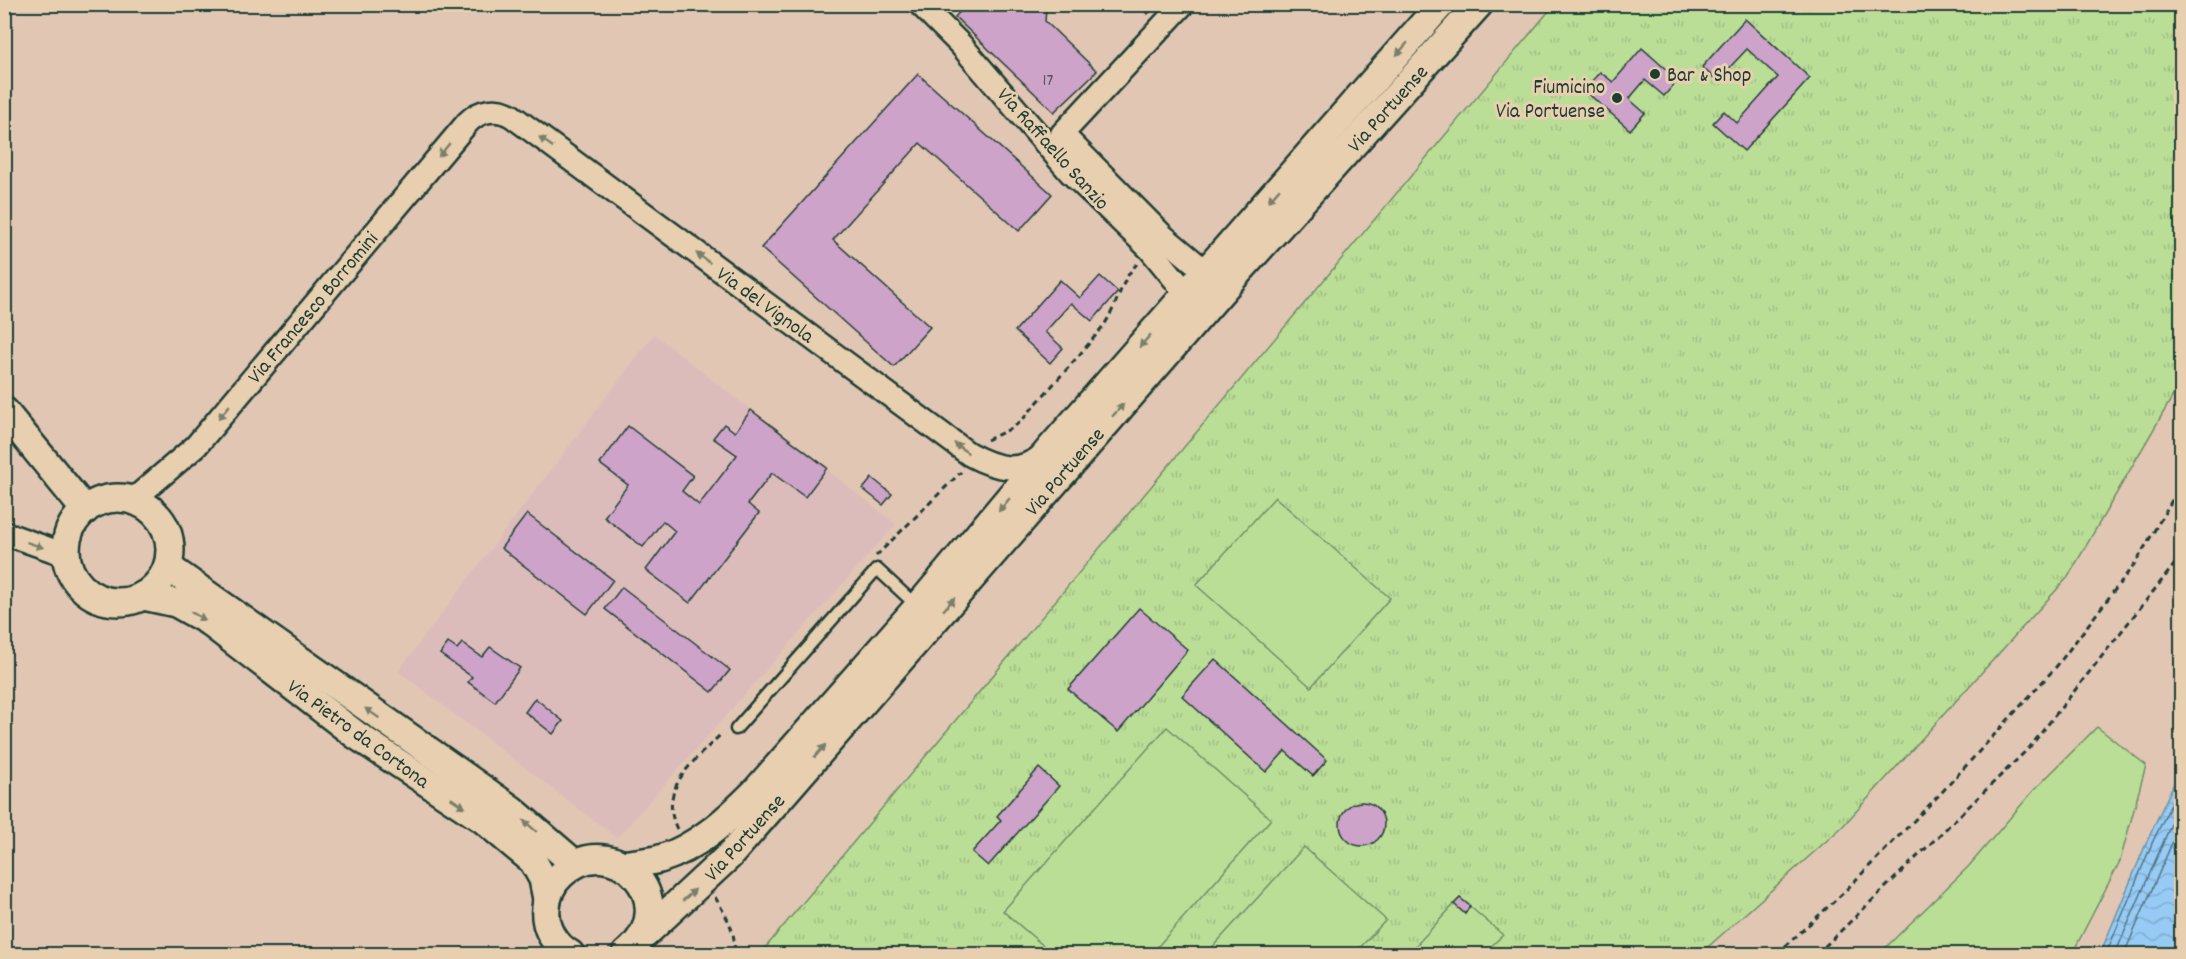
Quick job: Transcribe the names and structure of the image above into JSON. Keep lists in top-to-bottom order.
{
  "streets": {
    "street": [
      "Via Portuense",
      "Via Raffaello Sanzio",
      "Via del Vignola",
      "Via Francesco Borromini",
      "Via Pietro da Cortona"
    ]
  },
  "crossings": [
    ["Via Portuense", "Via Raffaello Sanzio"],
    ["Via Portuense", "Via del Vignola"],
    ["Via Portuense", "Via Pietro da Cortona"],
    ["Via del Vignola", "Via Francesco Borromini"],
    ["Via Francesco Borromini", "Via Pietro da Cortona"]
  ],
  "one_way": ["Via del Vignola", "Via Francesco Borromini"],
  "places": ["Bar & Shop", "Fiumicino Via Portuense"],
  "house_numbers": ["17"]
}
